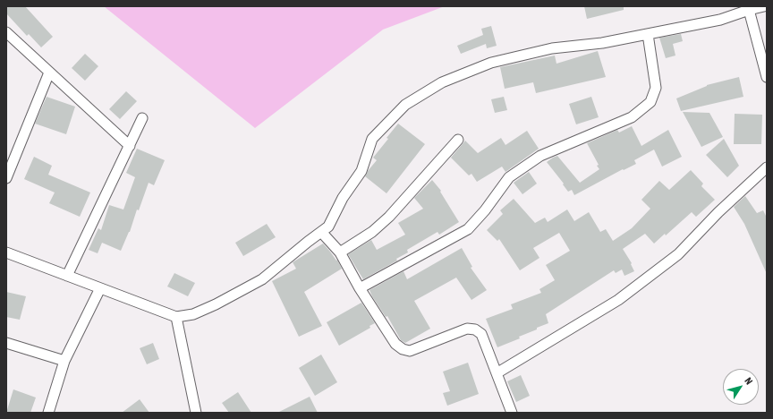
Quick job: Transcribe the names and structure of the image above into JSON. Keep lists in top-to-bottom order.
{
  "north": "top right"
}
